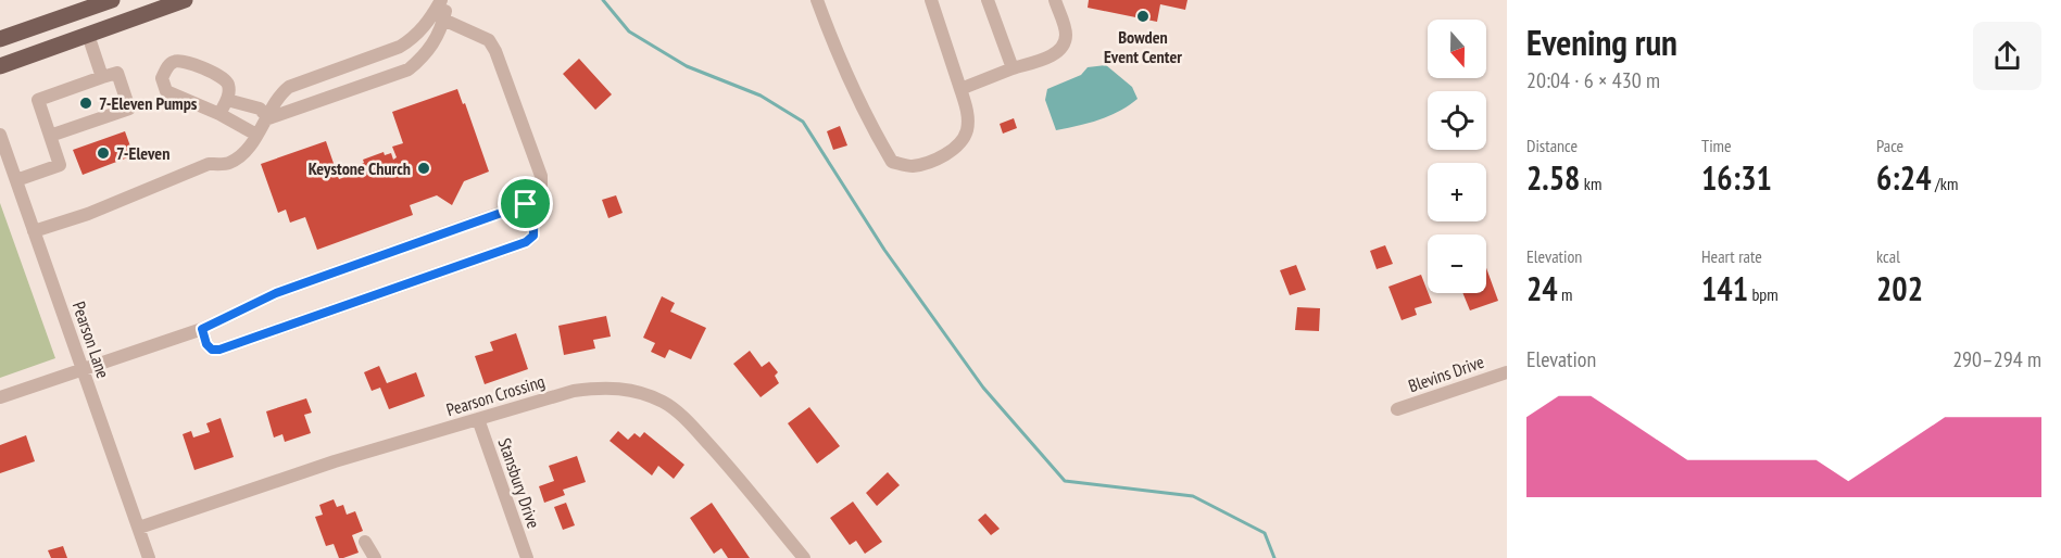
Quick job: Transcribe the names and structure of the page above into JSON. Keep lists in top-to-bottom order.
{
  "streets": {
    "street": [
      "Pearson Lane",
      "Blevins Drive",
      "Pearson Crossing",
      "Stansbury Drive"
    ]
  },
  "crossings": [
    ["Pearson Lane", "Pearson Crossing"],
    ["Pearson Crossing", "Stansbury Drive"]
  ],
  "places": [
    "Bowden Event Center",
    "7-Eleven Pumps",
    "7-Eleven",
    "Keystone Church"
  ],
  "north": "bottom",
  "page": {
    "heading": ["Evening run", "20:04 · 6 × 430 m"],
    "map_buttons": ["+", "−"],
    "stats": [
      ["Distance", "2.58 km"],
      ["Time", "16:31"],
      ["Pace", "6:24 /km"],
      ["Elevation", "24 m"],
      ["Heart rate", "141 bpm"],
      ["kcal", "202"]
    ],
    "chart": ["Elevation", "290–294 m"]
  }
}
